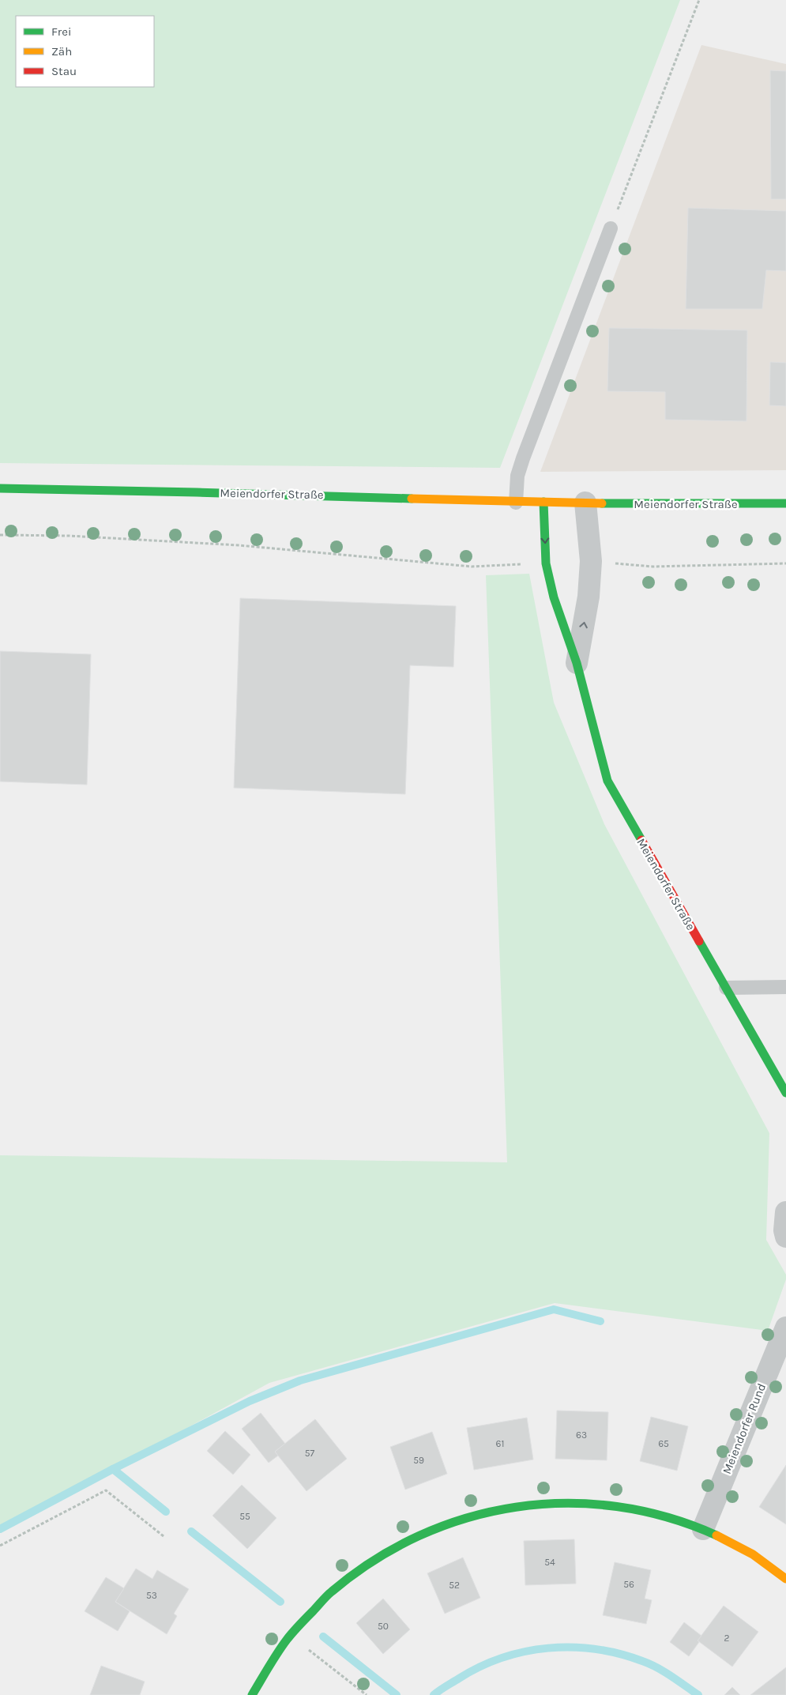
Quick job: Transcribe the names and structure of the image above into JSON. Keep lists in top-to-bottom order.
{
  "streets": {
    "street": ["Meiendorfer Straße", "Meiendorfer Rund"]
  },
  "house_numbers": [
    "63",
    "61",
    "65",
    "57",
    "59",
    "55",
    "54",
    "56",
    "52",
    "53",
    "50",
    "2"
  ],
  "legend": ["Frei", "Zäh", "Stau"]
}
